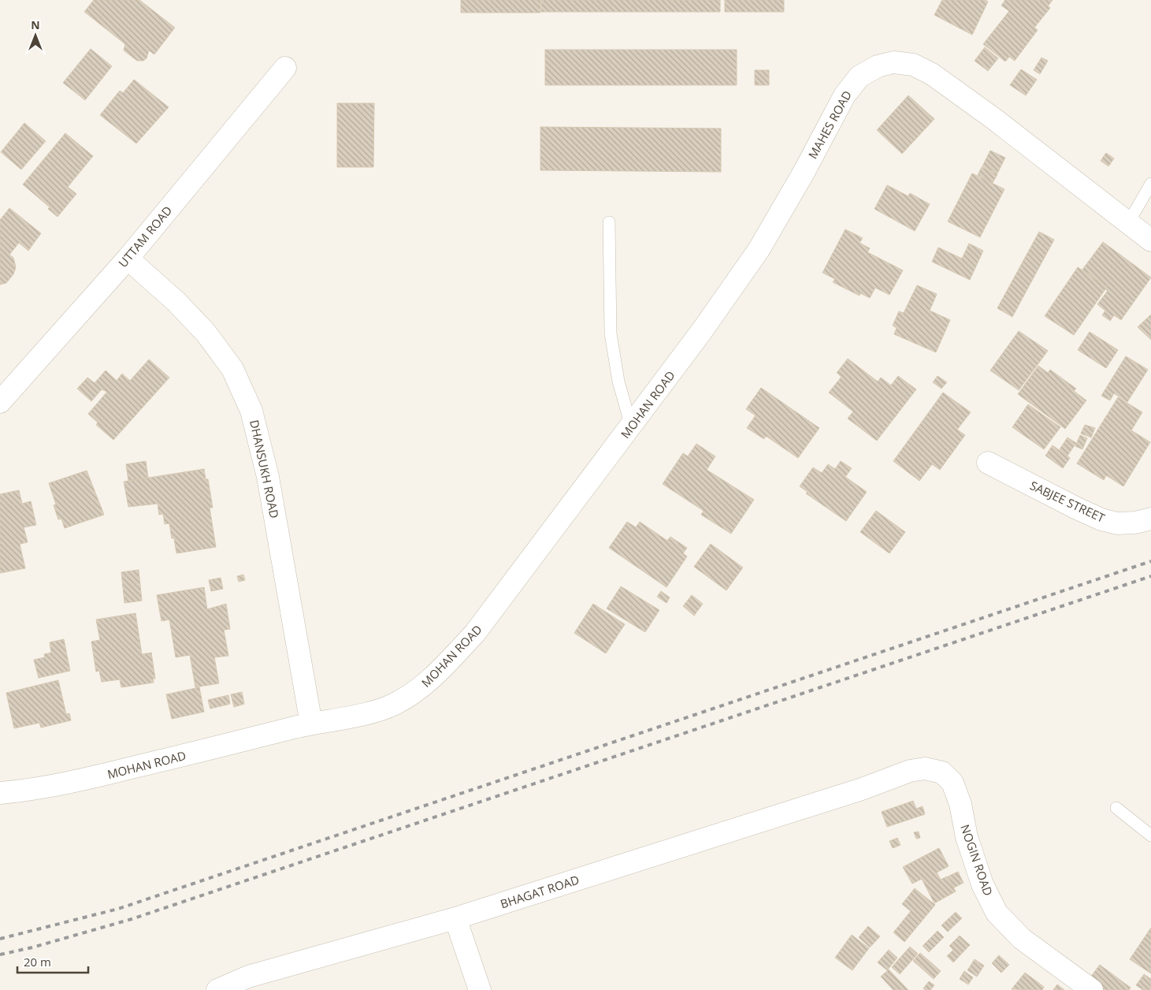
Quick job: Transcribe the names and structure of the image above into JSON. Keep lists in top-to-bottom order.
{
  "streets": {
    "street": [
      "MAHES ROAD",
      "UTTAM ROAD",
      "MOHAN ROAD",
      "DHANSUKH ROAD",
      "SABJEE STREET",
      "NOGIN ROAD",
      "BHAGAT ROAD"
    ]
  },
  "crossings": [
    ["MAHES ROAD", "MOHAN ROAD"],
    ["UTTAM ROAD", "DHANSUKH ROAD"],
    ["MOHAN ROAD", "DHANSUKH ROAD"],
    ["NOGIN ROAD", "BHAGAT ROAD"]
  ],
  "scale_bar": "20 m",
  "north": "top"
}
